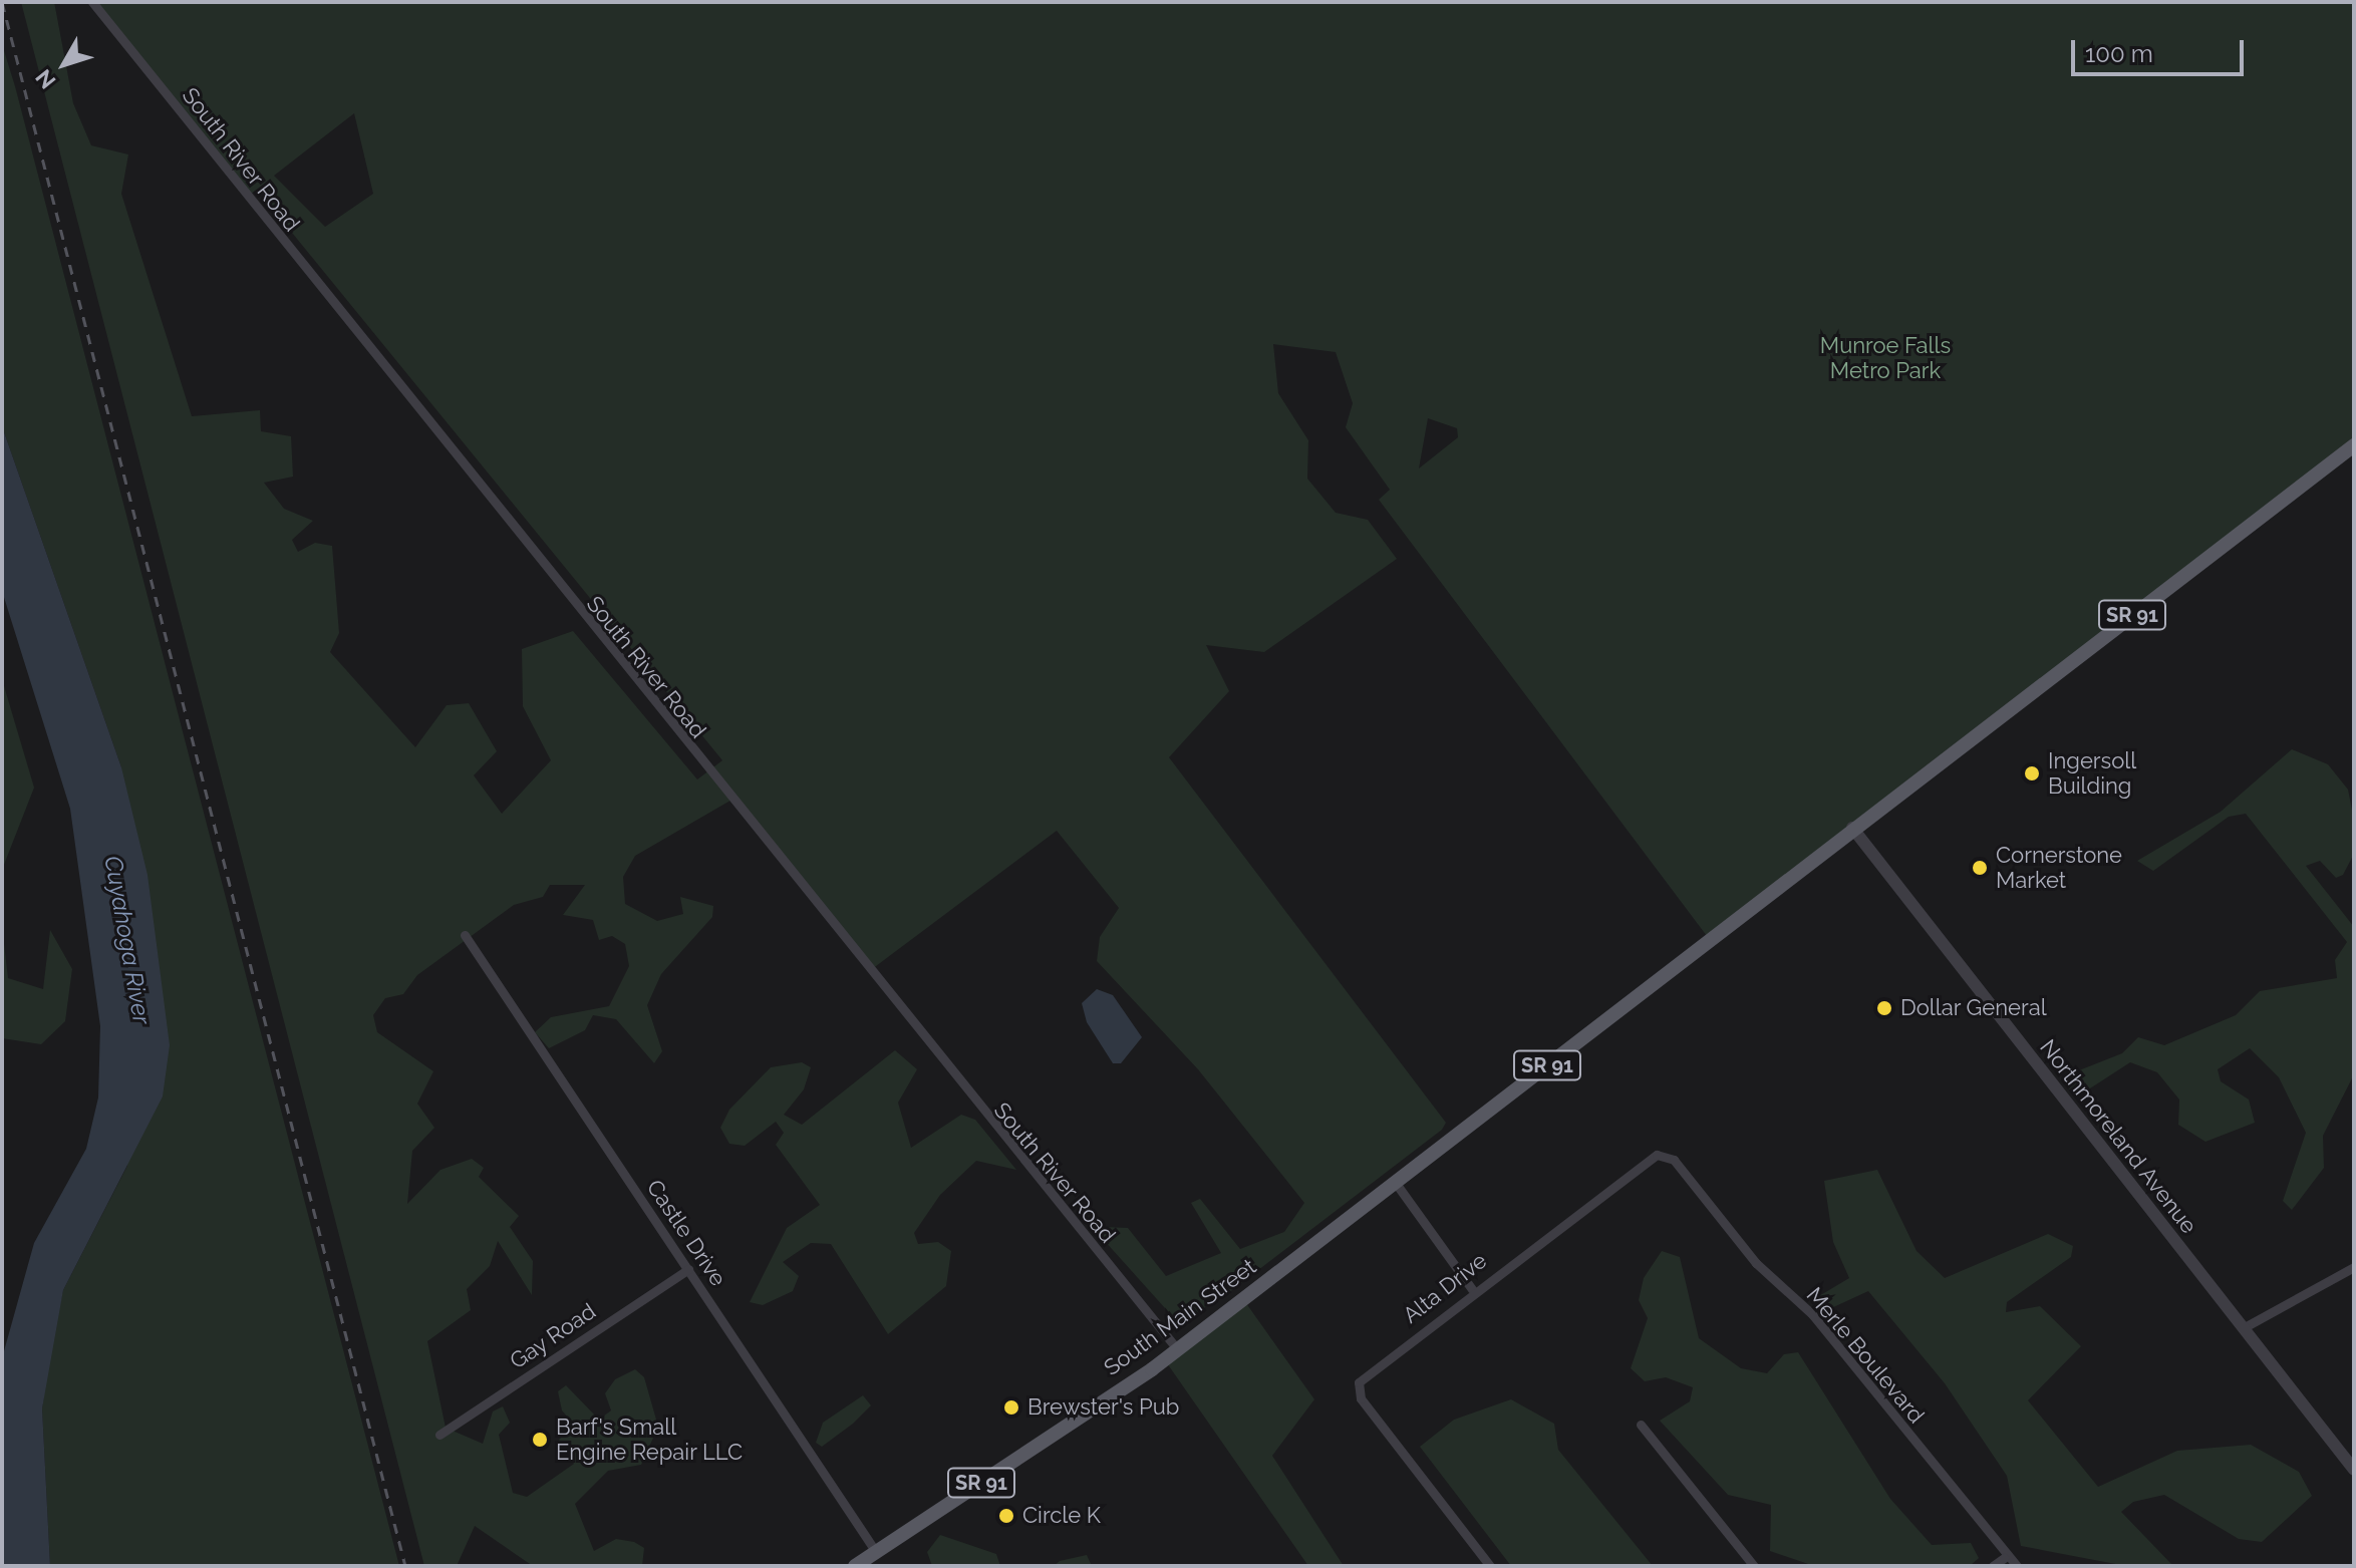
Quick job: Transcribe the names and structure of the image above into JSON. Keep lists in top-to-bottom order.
{
  "streets": {
    "main road": ["SR 91", "South Main Street"],
    "street": [
      "South River Road",
      "Northmoreland Avenue",
      "Castle Drive",
      "Alta Drive",
      "Gay Road",
      "Merle Boulevard"
    ]
  },
  "crossings": [
    ["South River Road", "South Main Street"],
    ["SR 91", "Northmoreland Avenue"],
    ["SR 91", "South Main Street"],
    ["Castle Drive", "South Main Street"],
    ["Castle Drive", "Gay Road"],
    ["Alta Drive", "Merle Boulevard"]
  ],
  "water": ["Cuyahoga River"],
  "parks": ["Munroe Falls Metro Park"],
  "places": [
    "Ingersoll Building",
    "Cornerstone Market",
    "Dollar General",
    "Brewster's Pub",
    "Barf's Small Engine Repair LLC",
    "Circle K"
  ],
  "scale_bar": "100 m",
  "north": "bottom left"
}
